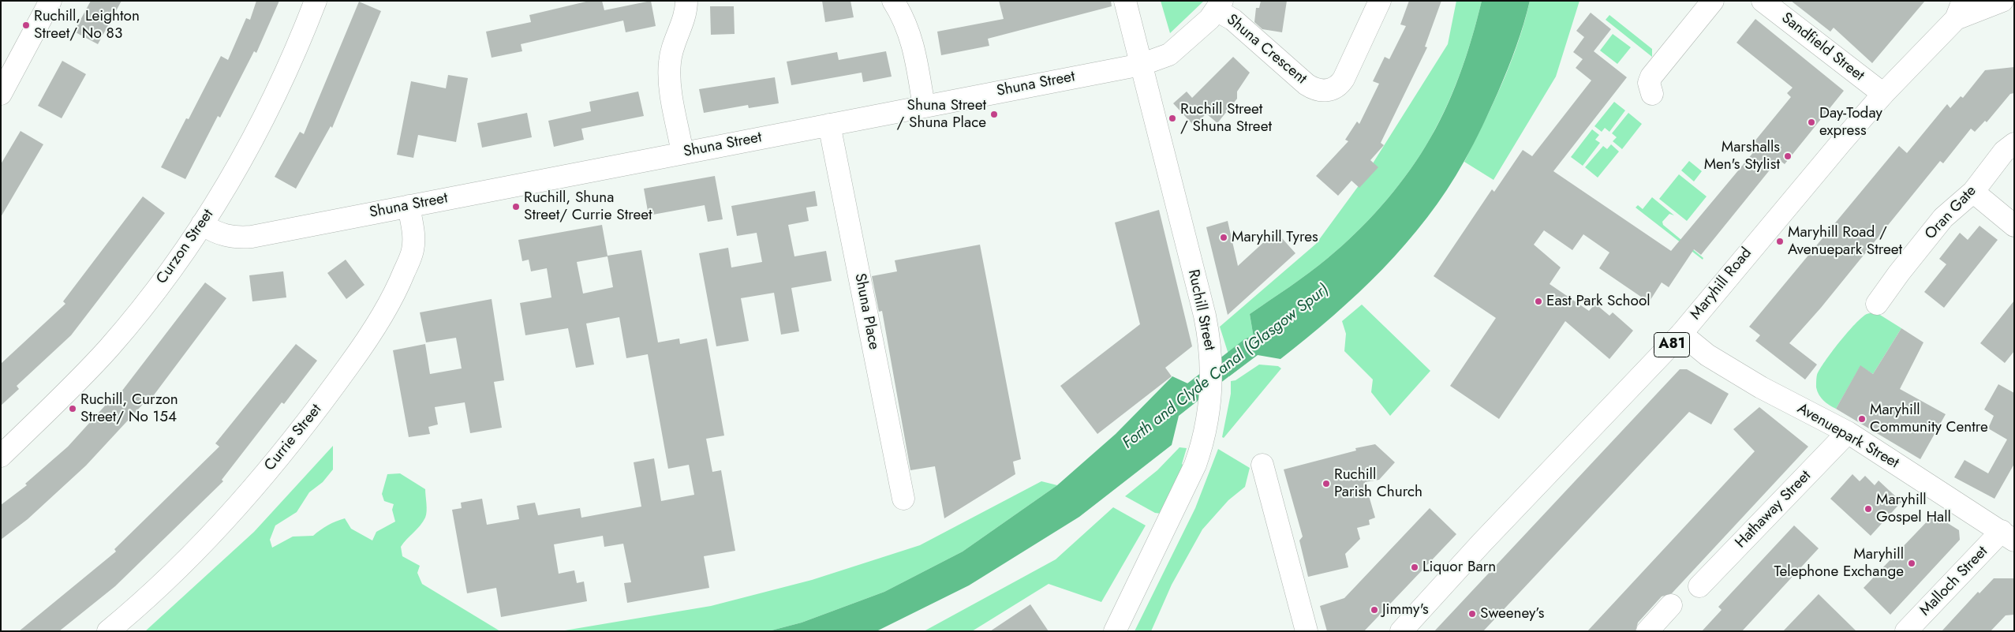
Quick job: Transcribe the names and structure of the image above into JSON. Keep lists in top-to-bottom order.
{
  "streets": {
    "street": [
      "Sandfield Street",
      "Shuna Crescent",
      "Shuna Street",
      "Oran Gate",
      "Curzon Street",
      "Maryhill Road",
      "Ruchill Street",
      "Shuna Place",
      "A81",
      "Avenuepark Street",
      "Currie Street",
      "Hathaway Street",
      "Malloch Street"
    ]
  },
  "crossings": [
    ["Sandfield Street", "Maryhill Road"],
    ["Shuna Crescent", "Shuna Street"],
    ["Shuna Street", "Curzon Street"],
    ["Shuna Street", "Ruchill Street"],
    ["Shuna Street", "Shuna Place"],
    ["Shuna Street", "Currie Street"],
    ["Maryhill Road", "A81"],
    ["Maryhill Road", "Avenuepark Street"],
    ["Avenuepark Street", "Hathaway Street"],
    ["Avenuepark Street", "Malloch Street"]
  ],
  "water": ["Forth and Clyde Canal (Glasgow Spur)"],
  "places": [
    "Ruchill, Leighton Street/ No 83",
    "Shuna Street / Shuna Place",
    "Ruchill Street / Shuna Street",
    "Day-Today express",
    "Marshalls Men's Stylist",
    "Ruchill, Shuna Street/ Currie Street",
    "Maryhill Tyres",
    "Maryhill Road / Avenuepark Street",
    "East Park School",
    "Ruchill, Curzon Street/ No 154",
    "Maryhill Community Centre",
    "Ruchill Parish Church",
    "Maryhill Gospel Hall",
    "Maryhill Telephone Exchange",
    "Liquor Barn",
    "Jimmy's",
    "Sweeney’s"
  ]
}
